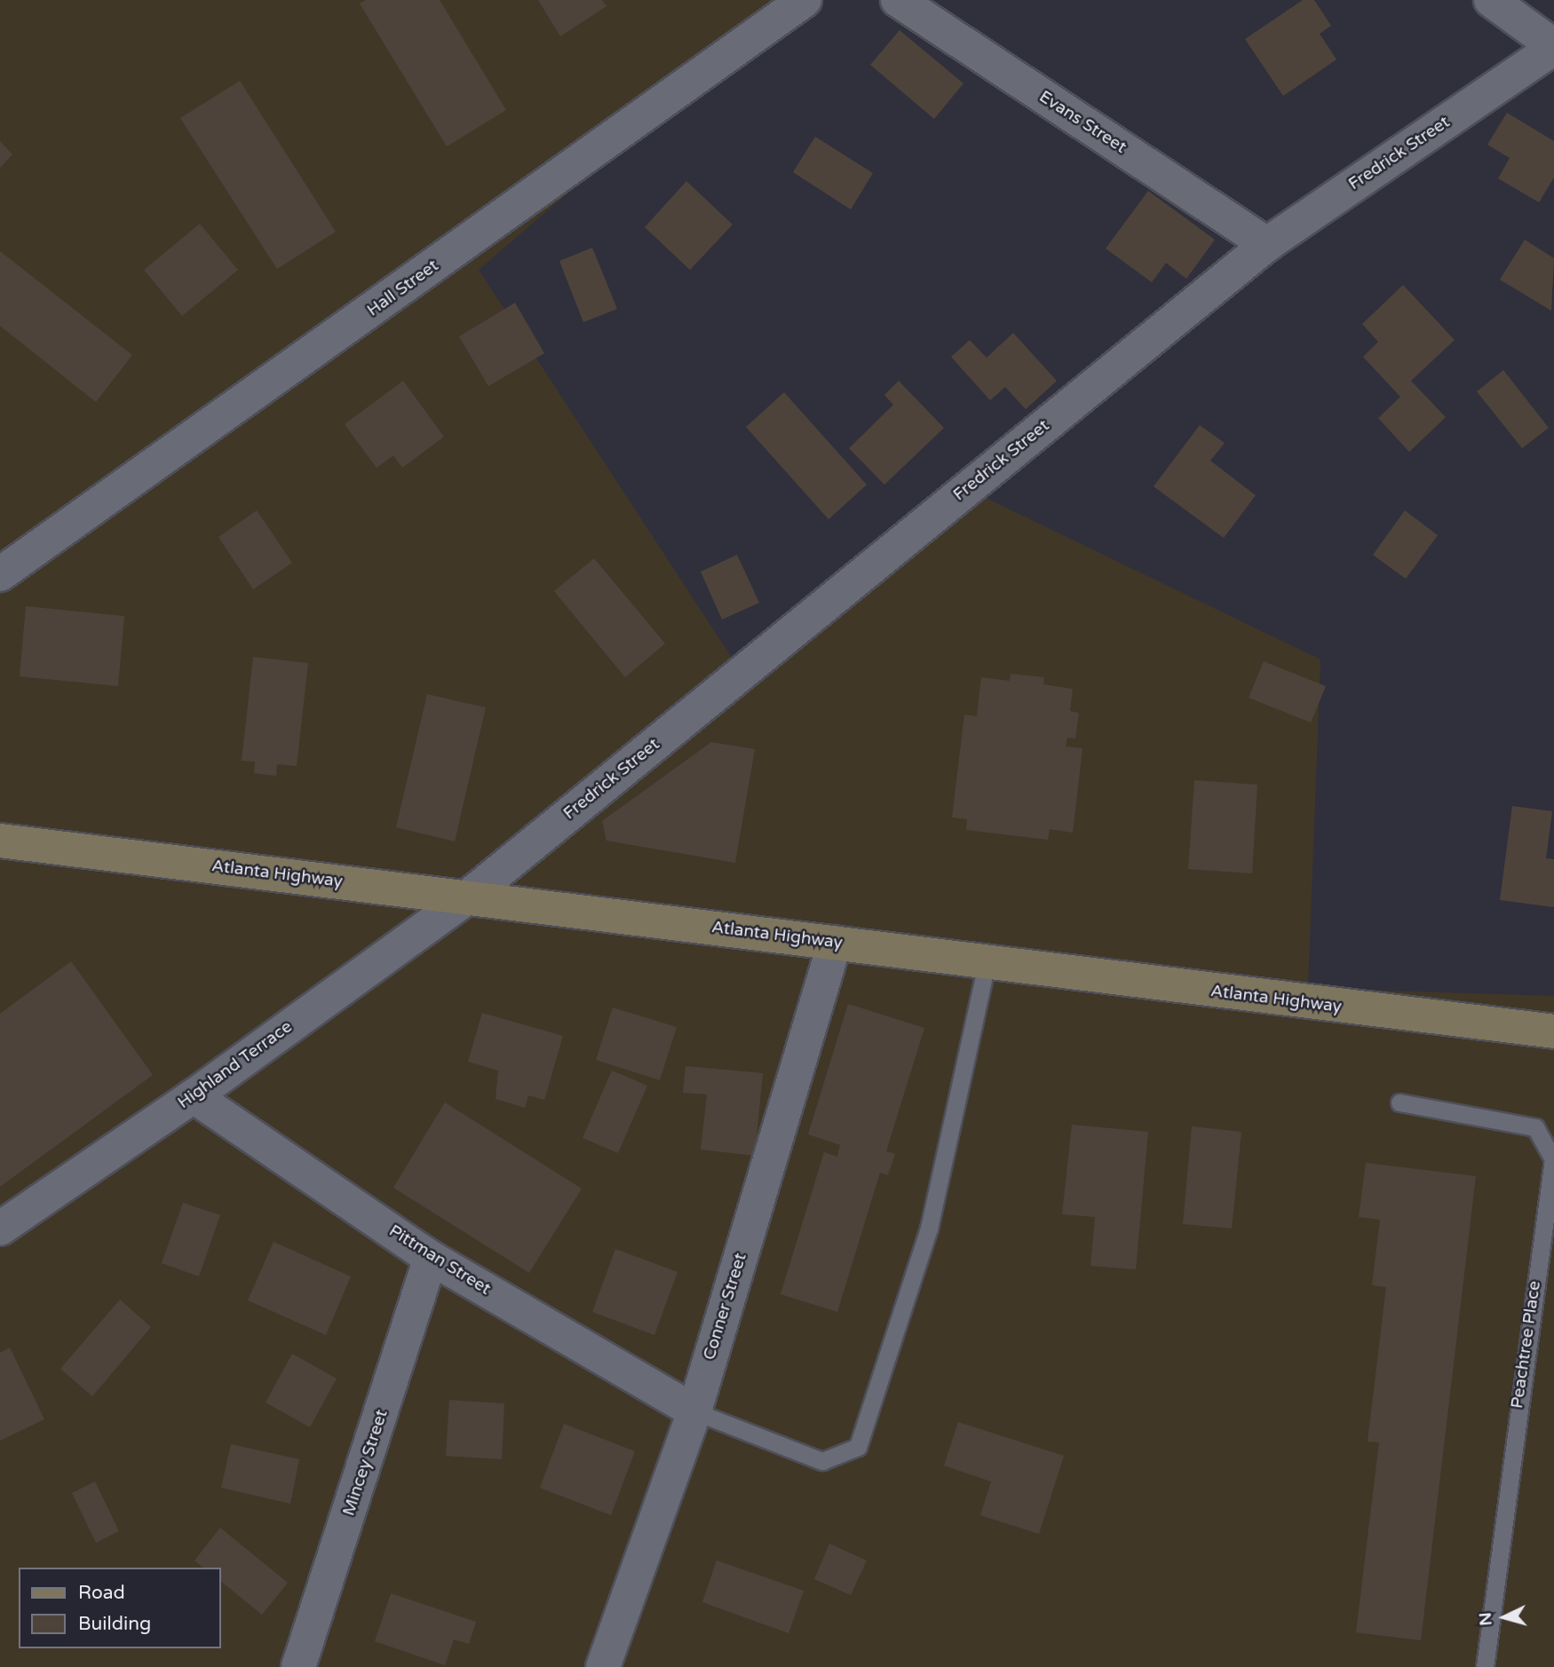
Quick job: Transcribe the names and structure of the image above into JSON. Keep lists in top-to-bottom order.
{
  "streets": {
    "main road": ["Atlanta Highway"],
    "street": [
      "Evans Street",
      "Fredrick Street",
      "Hall Street",
      "Highland Terrace",
      "Pittman Street",
      "Conner Street",
      "Mincey Street"
    ],
    "lane": ["Peachtree Place"]
  },
  "crossings": [
    ["Evans Street", "Fredrick Street"],
    ["Fredrick Street", "Atlanta Highway"],
    ["Fredrick Street", "Highland Terrace"],
    ["Atlanta Highway", "Highland Terrace"],
    ["Atlanta Highway", "Conner Street"],
    ["Highland Terrace", "Pittman Street"],
    ["Pittman Street", "Conner Street"],
    ["Pittman Street", "Mincey Street"]
  ],
  "legend": ["Road", "Building"],
  "north": "left"
}
